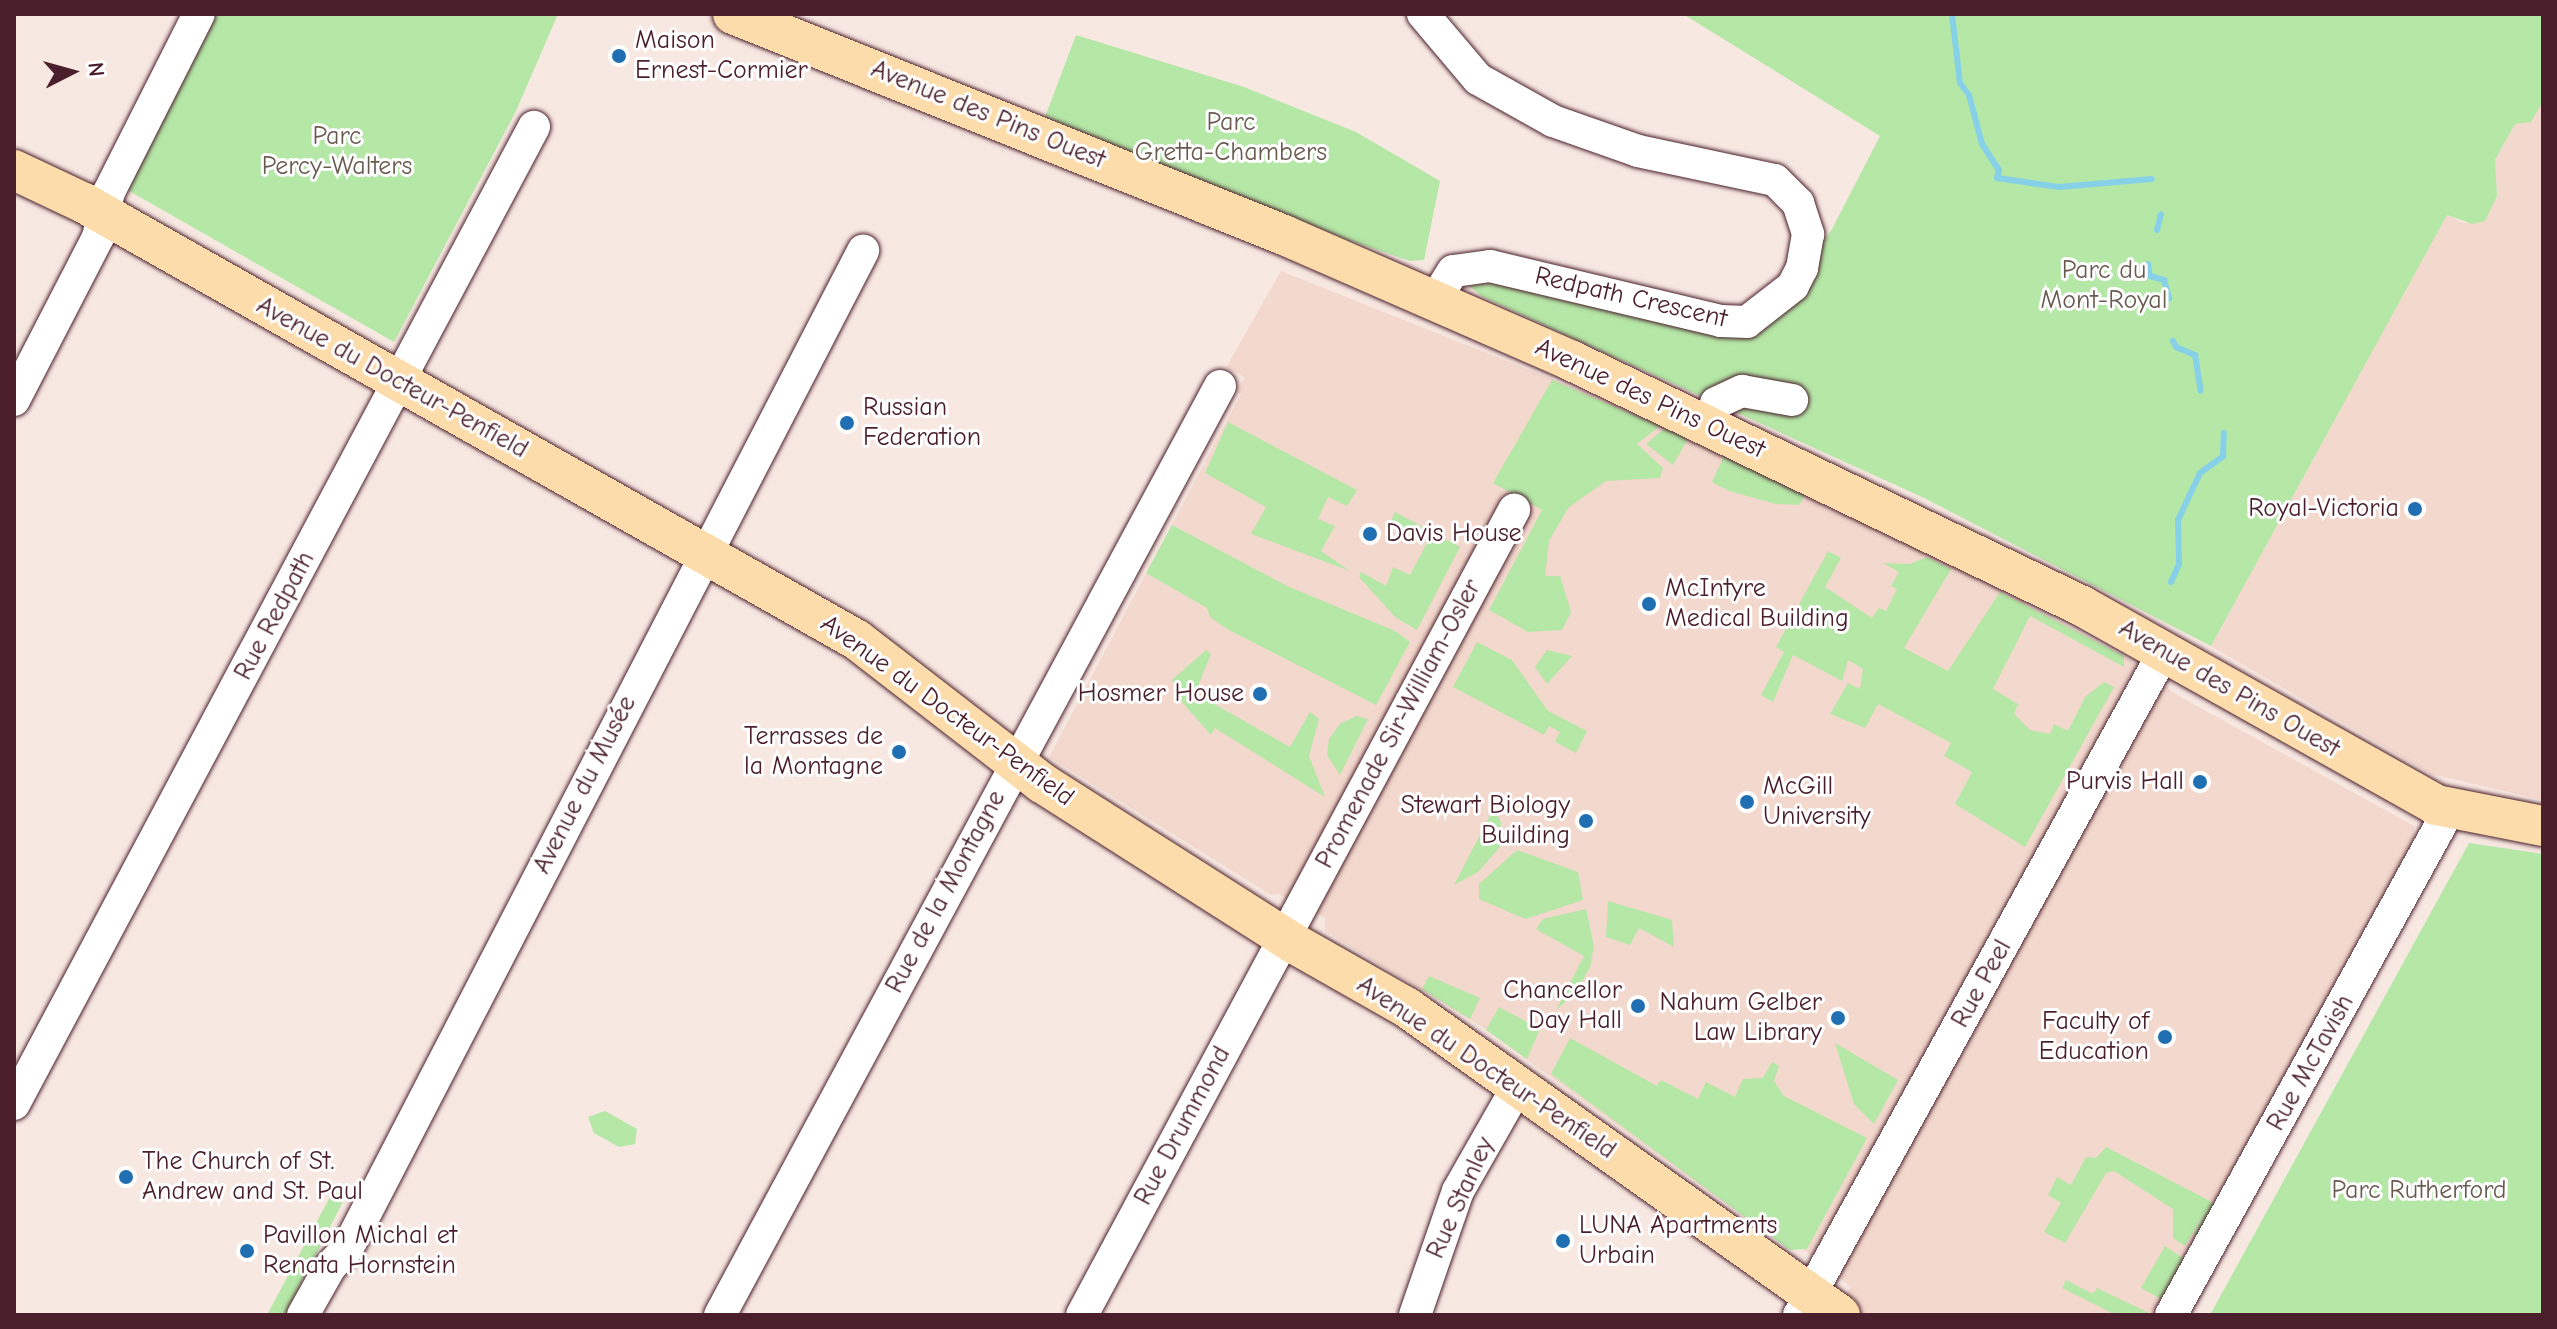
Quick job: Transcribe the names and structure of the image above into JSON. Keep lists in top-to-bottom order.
{
  "streets": {
    "main road": ["Avenue des Pins Ouest", "Avenue du Docteur-Penfield"],
    "street": [
      "Redpath Crescent",
      "Rue Redpath",
      "Promenade Sir-William-Osler",
      "Avenue du Musée",
      "Rue de la Montagne",
      "Rue Peel",
      "Rue McTavish",
      "Rue Drummond",
      "Rue Stanley"
    ]
  },
  "crossings": [
    ["Avenue des Pins Ouest", "Redpath Crescent"],
    ["Avenue des Pins Ouest", "Rue Peel"],
    ["Avenue des Pins Ouest", "Rue McTavish"],
    ["Avenue du Docteur-Penfield", "Rue Redpath"],
    ["Avenue du Docteur-Penfield", "Promenade Sir-William-Osler"],
    ["Avenue du Docteur-Penfield", "Avenue du Musée"],
    ["Avenue du Docteur-Penfield", "Rue de la Montagne"],
    ["Avenue du Docteur-Penfield", "Rue Peel"],
    ["Avenue du Docteur-Penfield", "Rue Drummond"],
    ["Avenue du Docteur-Penfield", "Rue Stanley"],
    ["Promenade Sir-William-Osler", "Rue Drummond"]
  ],
  "parks": [
    "Parc Gretta-Chambers",
    "Parc Percy-Walters",
    "Parc du Mont-Royal",
    "Parc Rutherford"
  ],
  "places": [
    "Maison Ernest-Cormier",
    "Russian Federation",
    "Royal-Victoria",
    "Davis House",
    "McIntyre Medical Building",
    "Hosmer House",
    "Terrasses de la Montagne",
    "Purvis Hall",
    "McGill University",
    "Stewart Biology Building",
    "Chancellor Day Hall",
    "Nahum Gelber Law Library",
    "Faculty of Education",
    "The Church of St. Andrew and St. Paul",
    "LUNA Apartments Urbain",
    "Pavillon Michal et Renata Hornstein"
  ],
  "north": "right"
}
